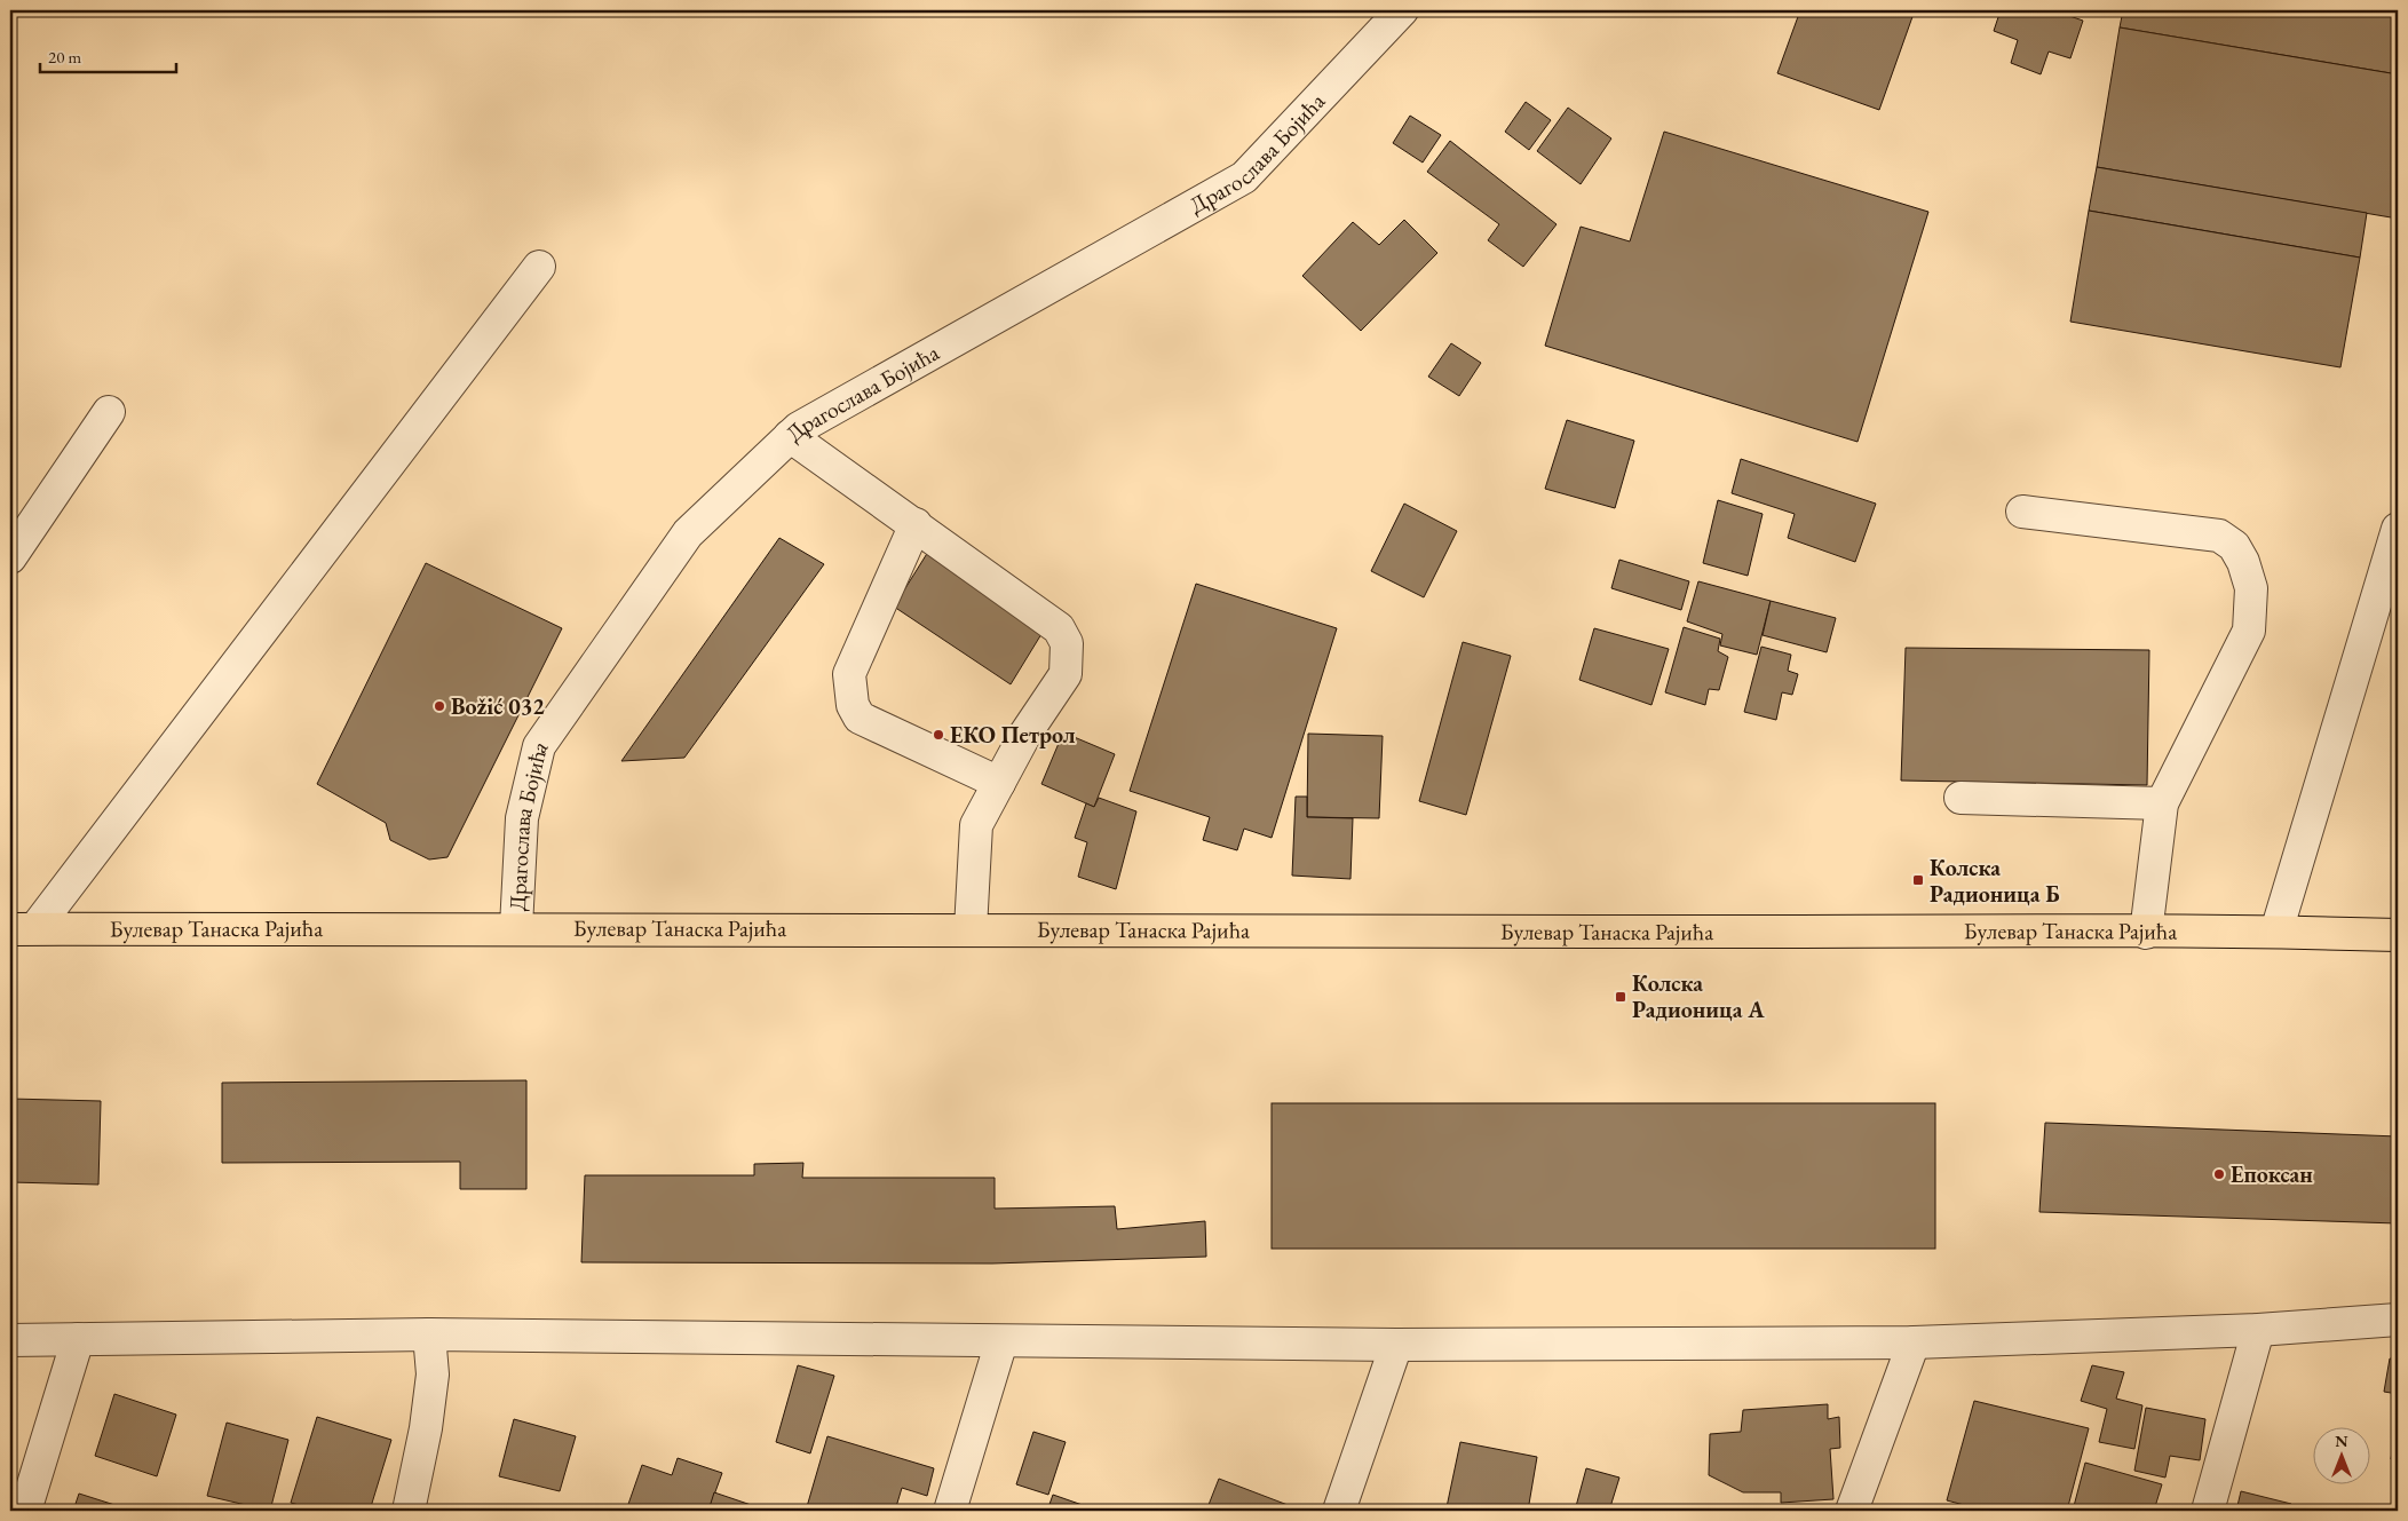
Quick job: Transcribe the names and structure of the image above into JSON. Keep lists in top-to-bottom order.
{
  "streets": {
    "main road": ["Булевар Танаска Рајића"],
    "street": ["Драгослава Бојића"]
  },
  "crossings": [
    ["Драгослава Бојића", "Булевар Танаска Рајића"]
  ],
  "places": {
    "other": ["Božić 032", "ЕКО Петрол", "Епоксан"],
    "transit": ["Колска Радионица Б", "Колска Радионица А"]
  },
  "scale_bar": "20 m",
  "north": "top"
}
